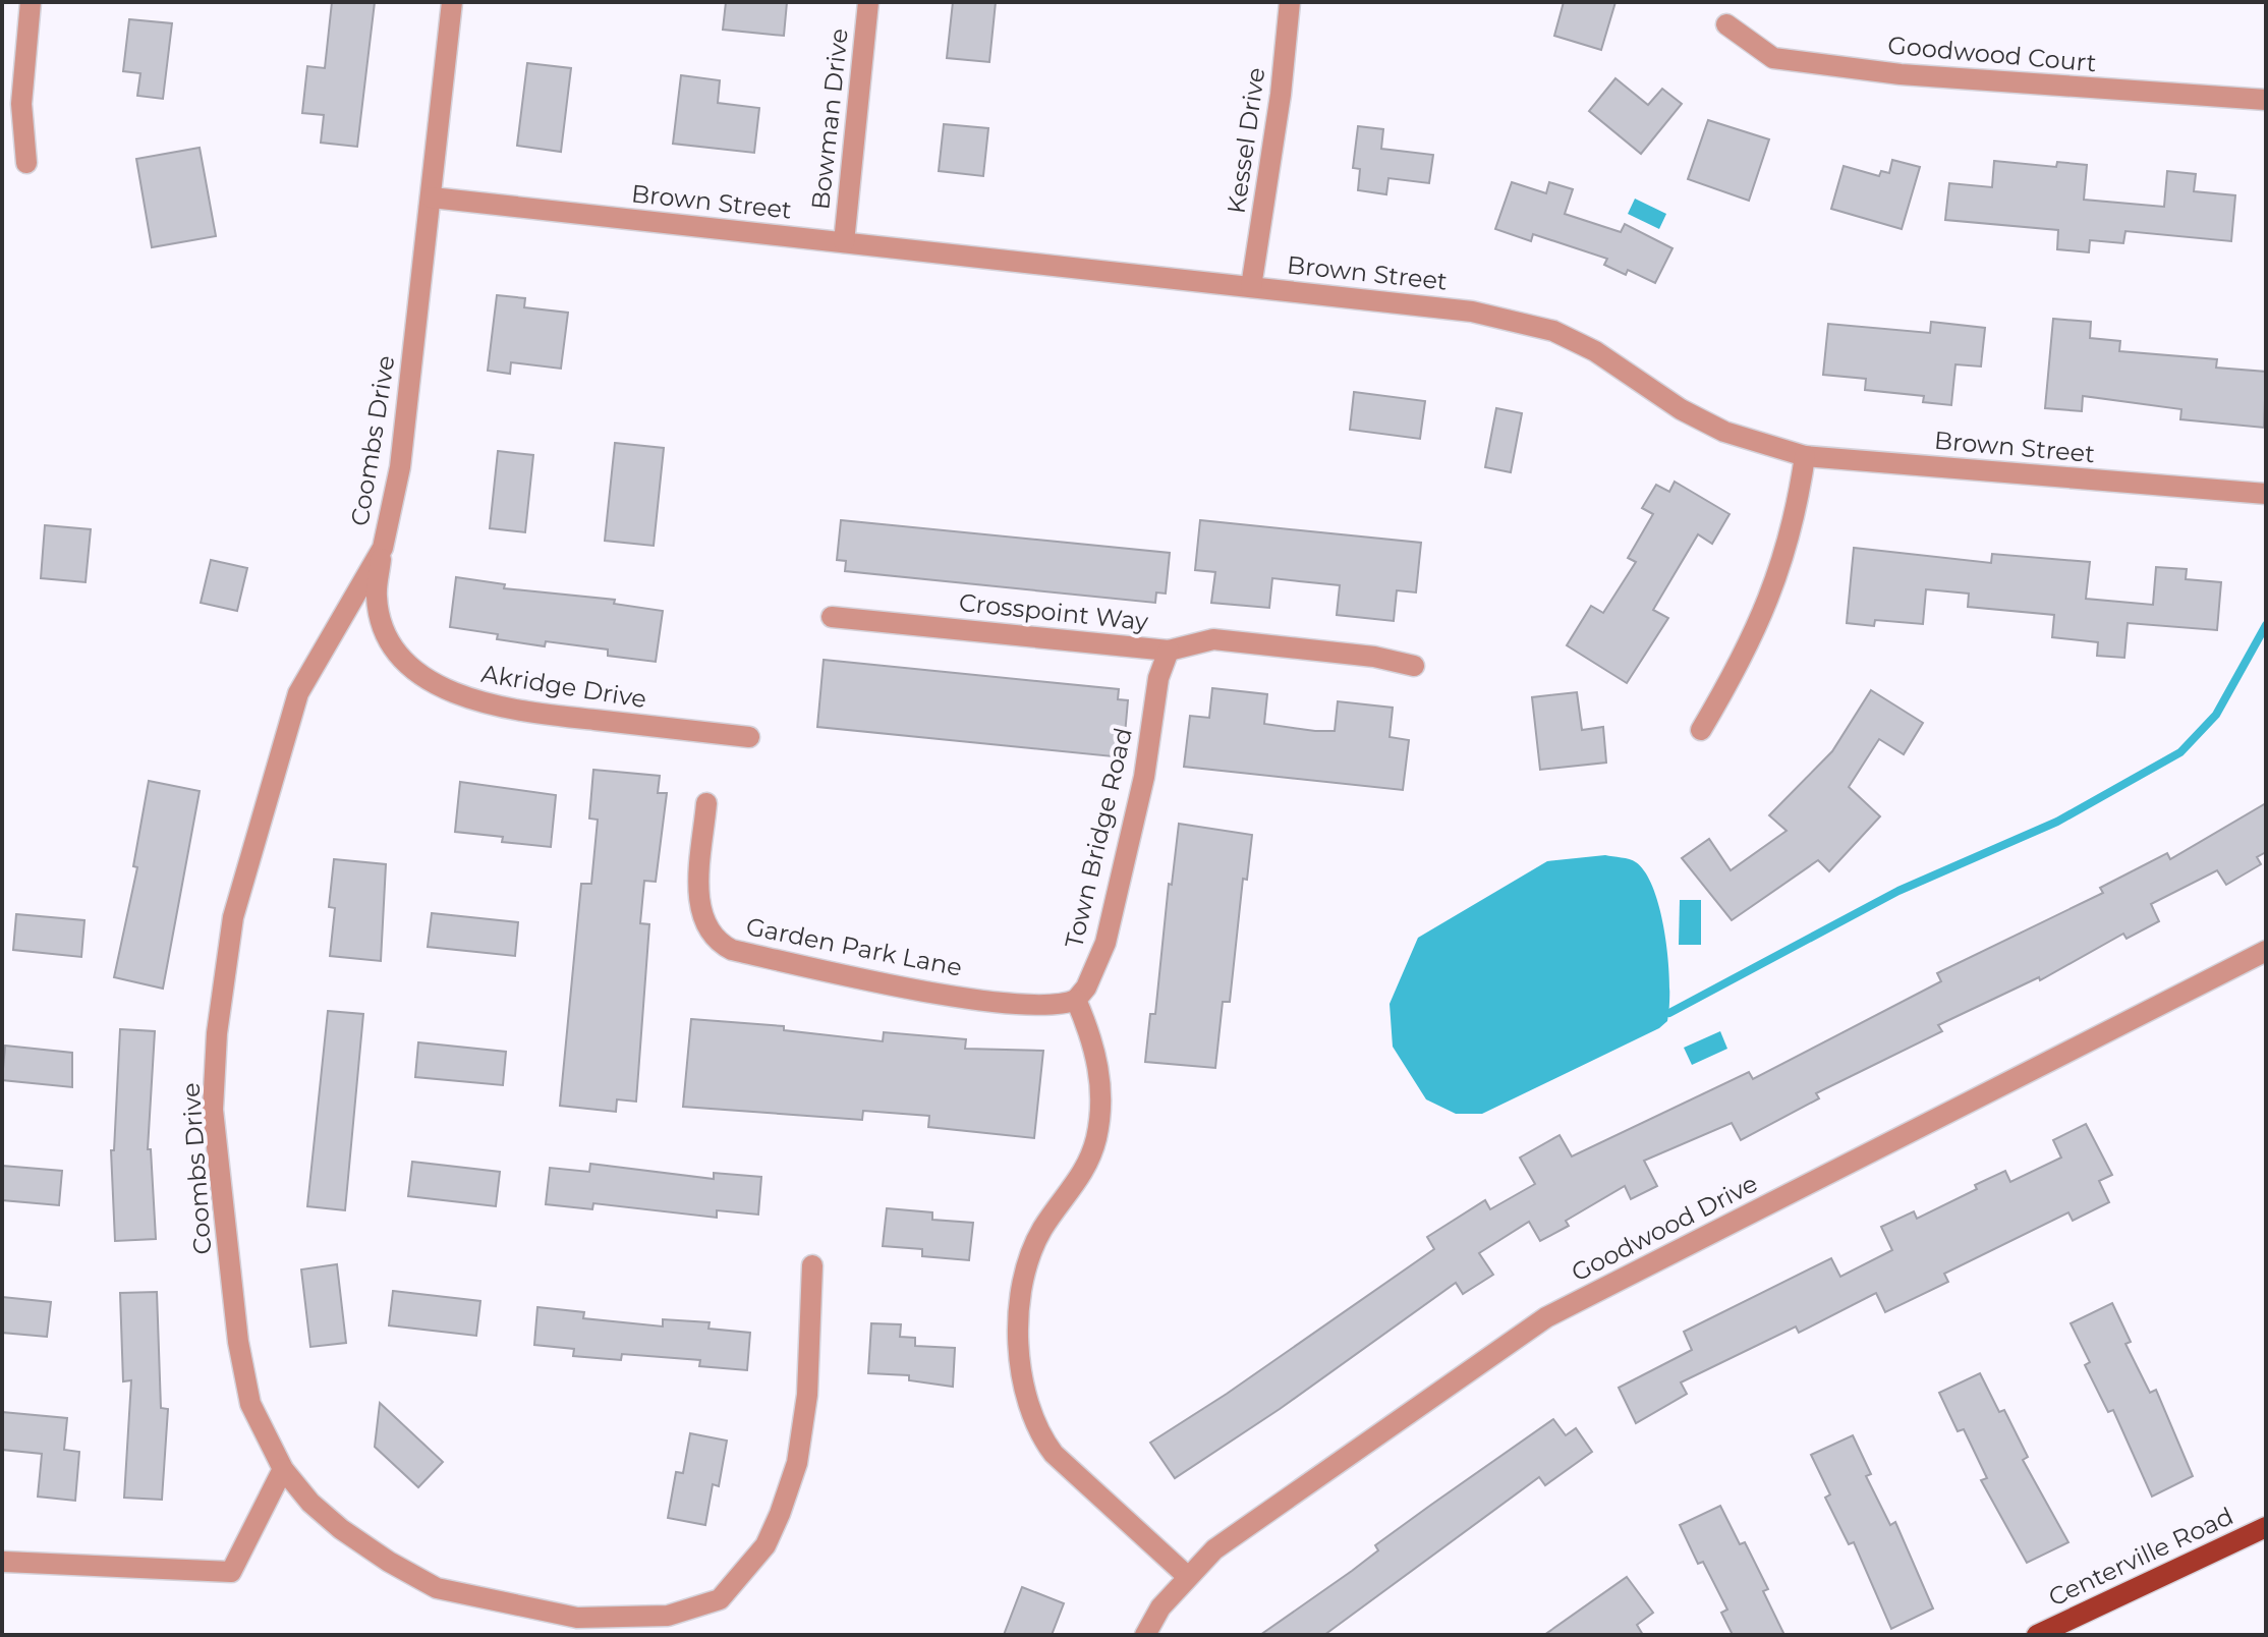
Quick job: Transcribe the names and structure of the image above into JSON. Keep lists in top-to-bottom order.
{
  "streets": {
    "main road": ["Centerville Road"],
    "street": [
      "Goodwood Court",
      "Bowman Drive",
      "Kessel Drive",
      "Brown Street",
      "Coombs Drive",
      "Crosspoint Way",
      "Akridge Drive",
      "Town Bridge Road",
      "Garden Park Lane",
      "Goodwood Drive"
    ]
  },
  "crossings": [
    ["Bowman Drive", "Brown Street"],
    ["Kessel Drive", "Brown Street"],
    ["Brown Street", "Coombs Drive"],
    ["Coombs Drive", "Akridge Drive"],
    ["Crosspoint Way", "Town Bridge Road"],
    ["Town Bridge Road", "Garden Park Lane"]
  ]
}
